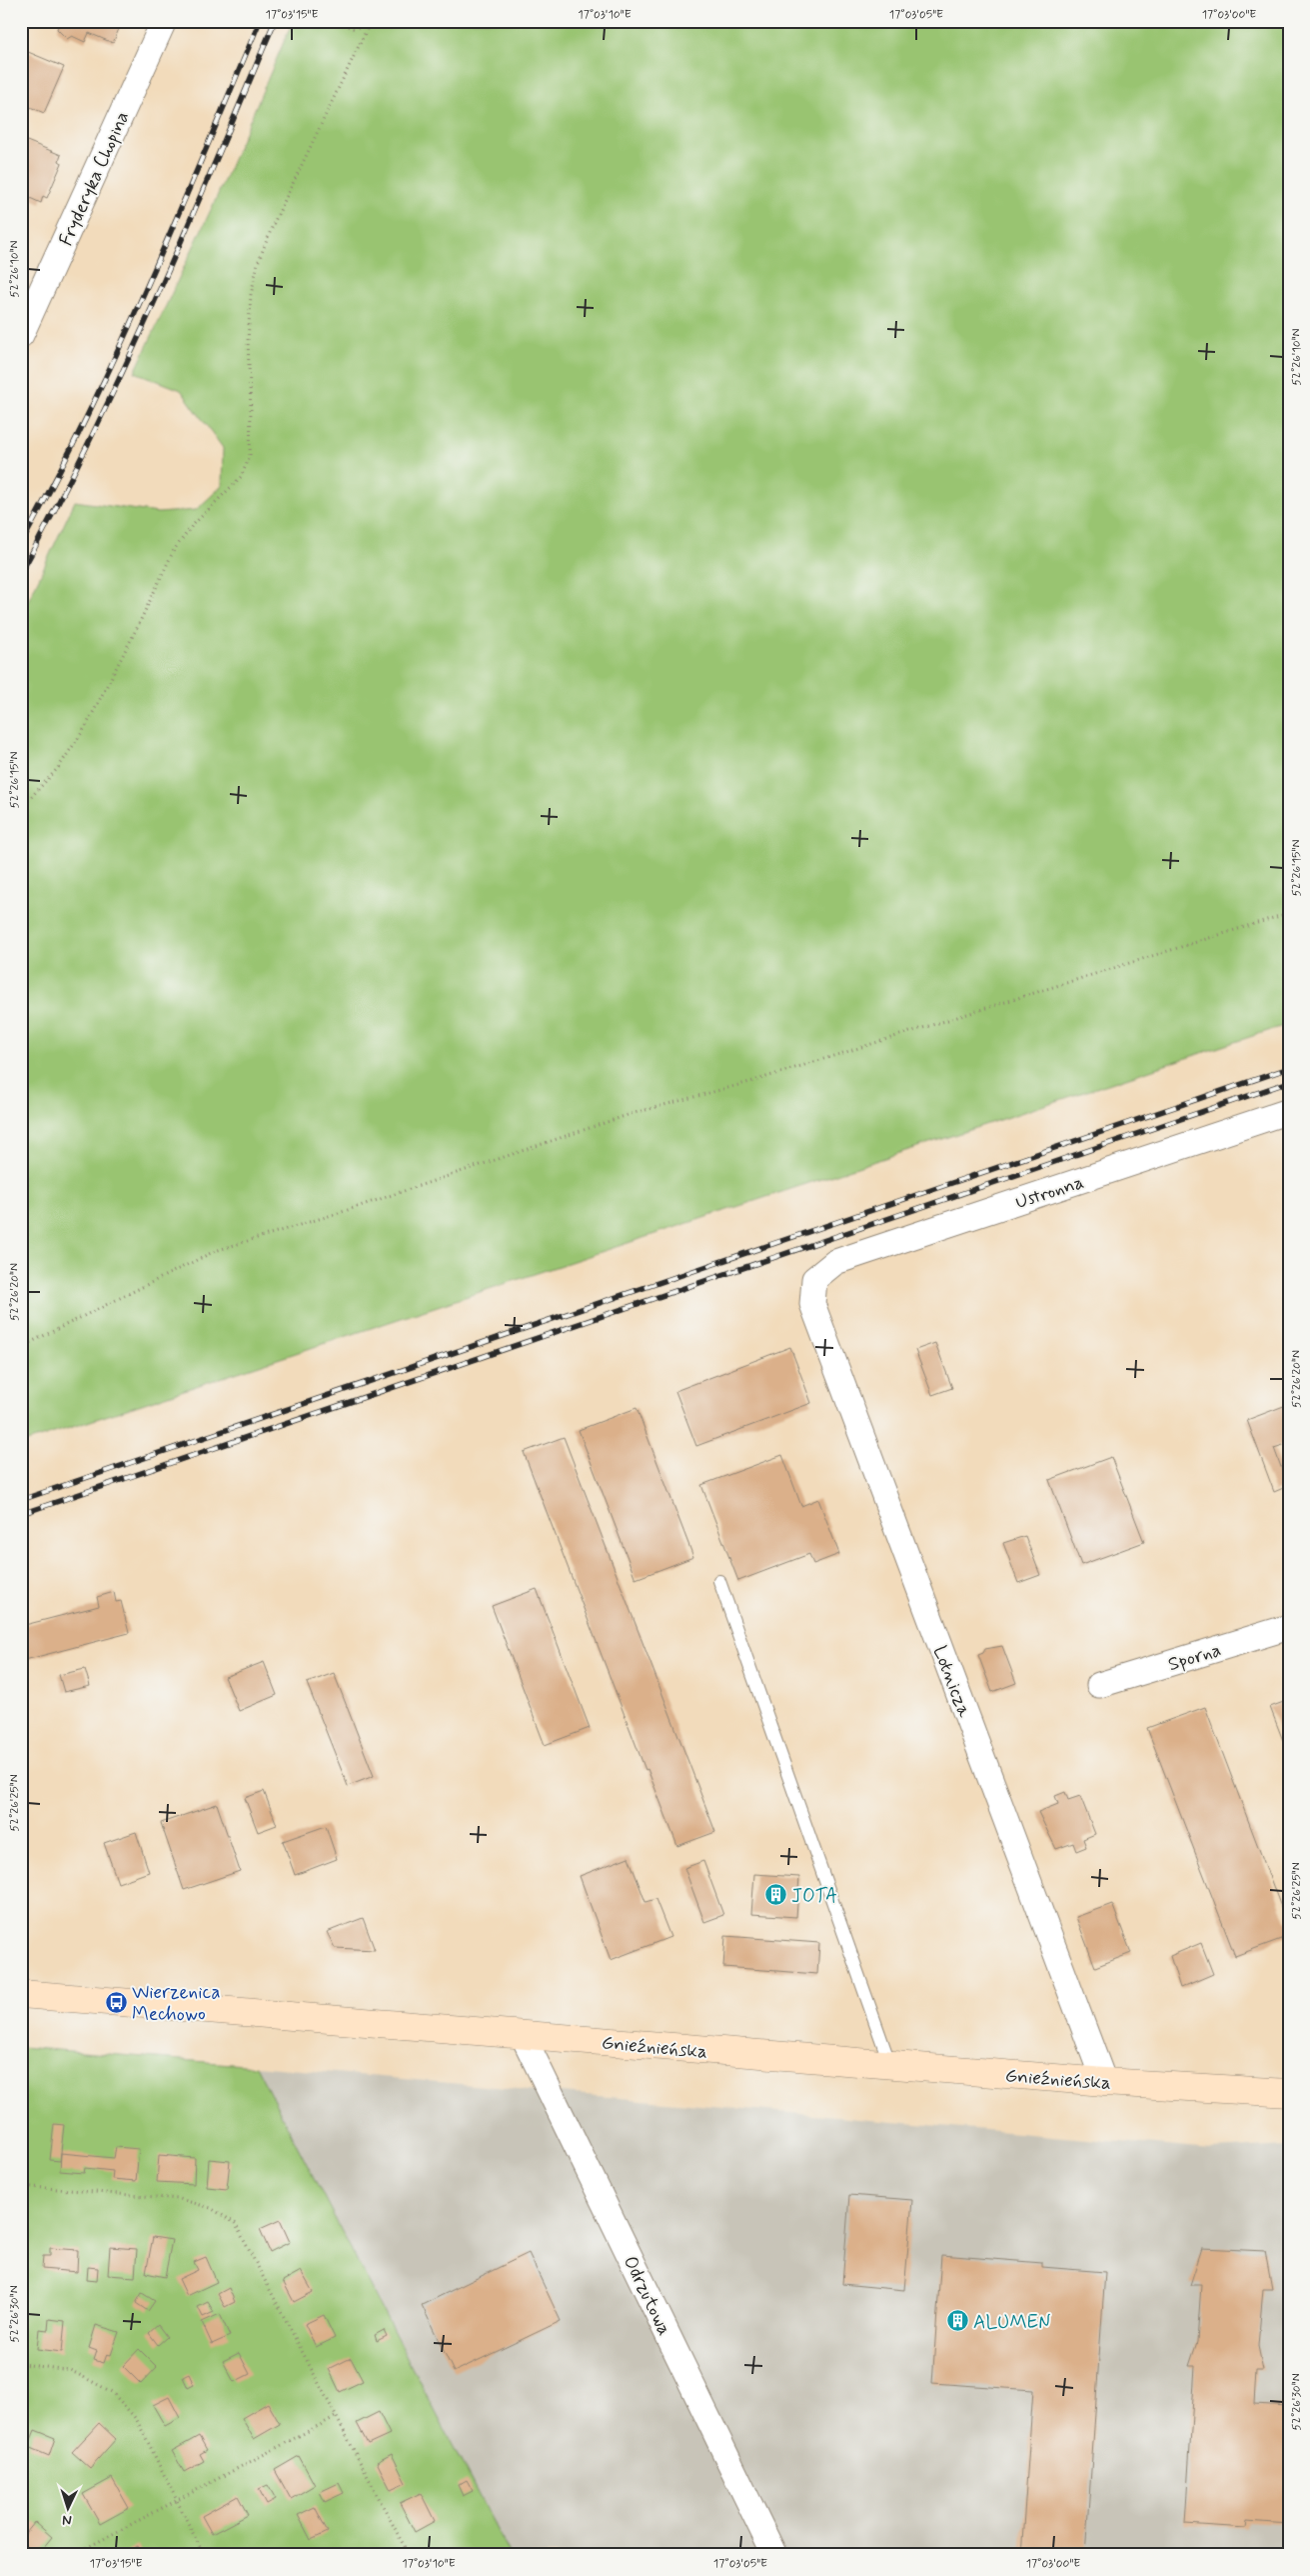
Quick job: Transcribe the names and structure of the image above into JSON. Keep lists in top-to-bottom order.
{
  "streets": {
    "main road": ["Gnieźnieńska"],
    "street": [
      "Fryderyka Chopina",
      "Ustronna",
      "Sporna",
      "Lotnicza",
      "Odrzutowa"
    ]
  },
  "crossings": [
    ["Ustronna", "Lotnicza"],
    ["Lotnicza", "Gnieźnieńska"],
    ["Gnieźnieńska", "Odrzutowa"]
  ],
  "places": {
    "building": ["JOTA", "ALUMEN"],
    "bus stop": ["Wierzenica Mechowo"]
  },
  "north": "bottom",
  "coordinates": [
    "17°03'15\"E",
    "17°03'10\"E",
    "17°03'05\"E",
    "17°03'00\"E",
    "52°26'10\"N",
    "52°26'15\"N",
    "52°26'20\"N",
    "52°26'25\"N",
    "52°26'30\"N"
  ]
}
